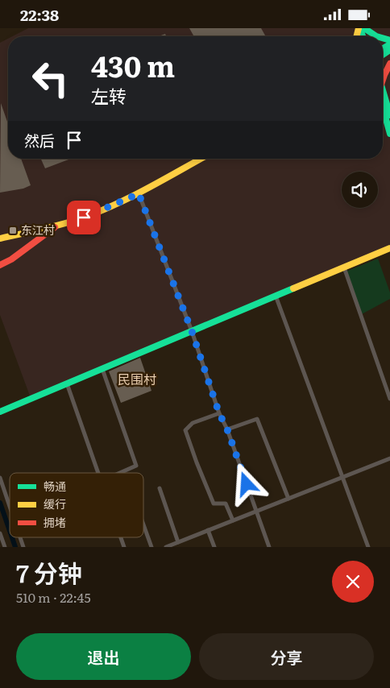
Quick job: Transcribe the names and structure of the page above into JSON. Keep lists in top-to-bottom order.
{
  "districts": ["民围村"],
  "places": {
    "transit": ["东江村"]
  },
  "legend": ["畅通", "缓行", "拥堵"],
  "page": {
    "status": "22:38",
    "turn": ["430 m", "左转"],
    "then": "然后",
    "heading": ["7 分钟", "510 m · 22:45"],
    "buttons": ["退出", "分享"]
  }
}
